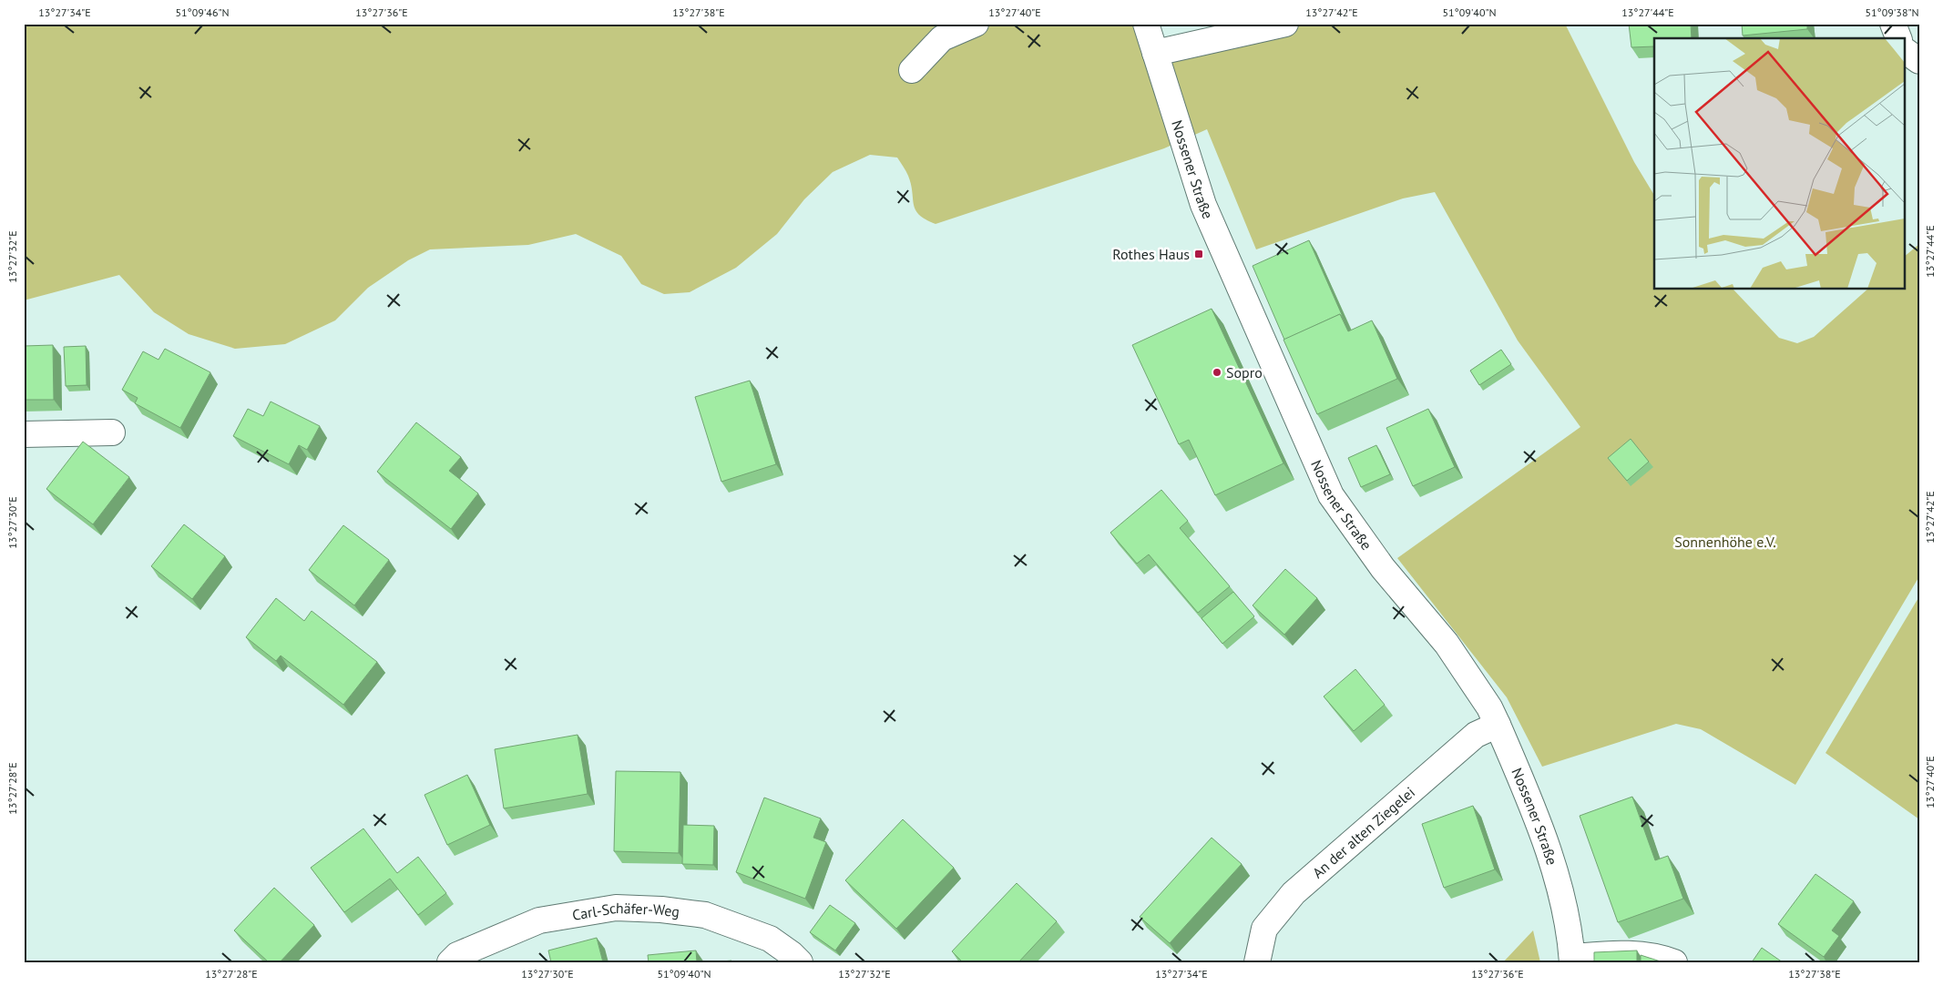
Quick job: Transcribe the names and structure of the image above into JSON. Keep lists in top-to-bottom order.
{
  "streets": {
    "street": ["Nossener Straße", "An der alten Ziegelei", "Carl-Schäfer-Weg"]
  },
  "crossings": [
    ["Nossener Straße", "An der alten Ziegelei"]
  ],
  "parks": ["Sonnenhöhe e.V."],
  "places": {
    "transit": ["Rothes Haus"],
    "other": ["Sopro"]
  },
  "coordinates": [
    "13°27'34\"E",
    "51°09'46\"N",
    "13°27'36\"E",
    "13°27'38\"E",
    "13°27'40\"E",
    "13°27'42\"E",
    "51°09'40\"N",
    "13°27'44\"E",
    "51°09'38\"N",
    "13°27'32\"E",
    "13°27'30\"E",
    "13°27'28\"E"
  ]
}
